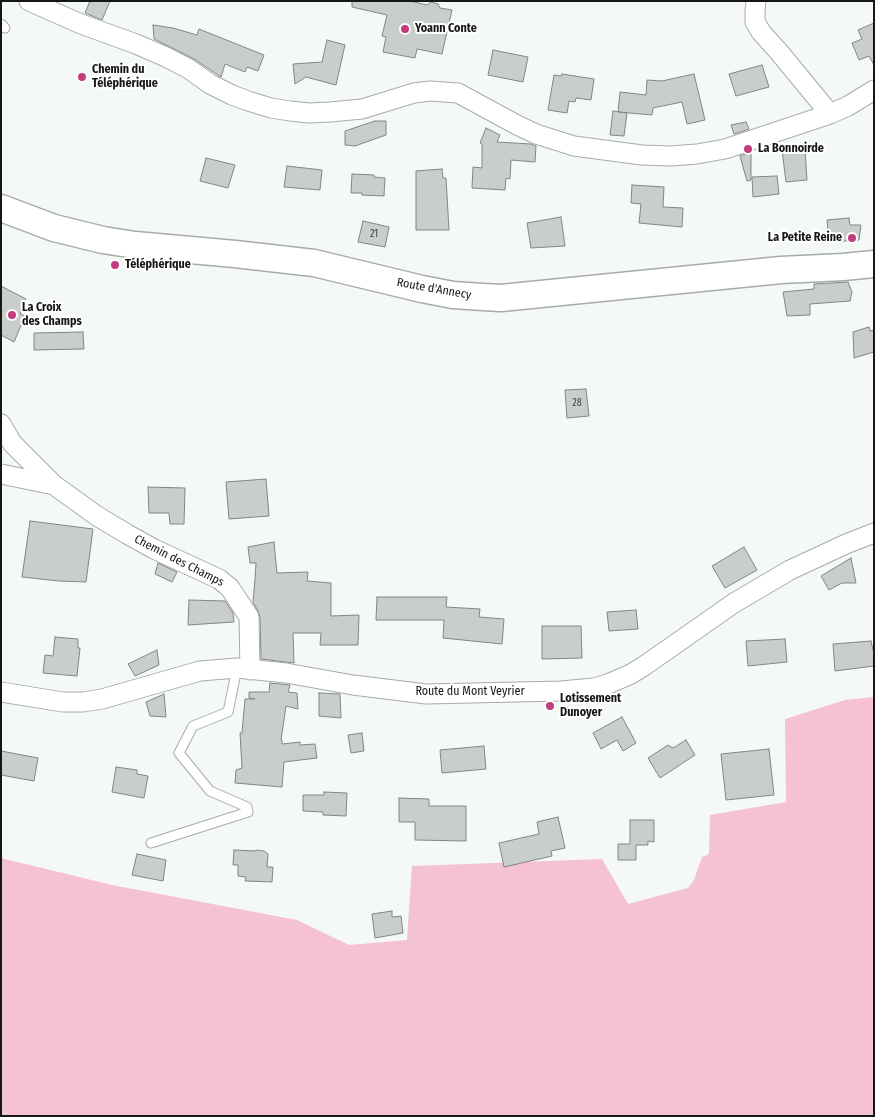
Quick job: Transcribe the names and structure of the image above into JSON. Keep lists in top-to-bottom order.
{
  "streets": {
    "main road": ["Route d'Annecy"],
    "street": ["Chemin des Champs", "Route du Mont Veyrier"]
  },
  "crossings": [
    ["Chemin des Champs", "Route du Mont Veyrier"]
  ],
  "places": [
    "Yoann Conte",
    "Chemin du Téléphérique",
    "La Bonnoirde",
    "La Petite Reine",
    "Téléphérique",
    "La Croix des Champs",
    "Lotissement Dunoyer"
  ],
  "house_numbers": ["21", "28"]
}
